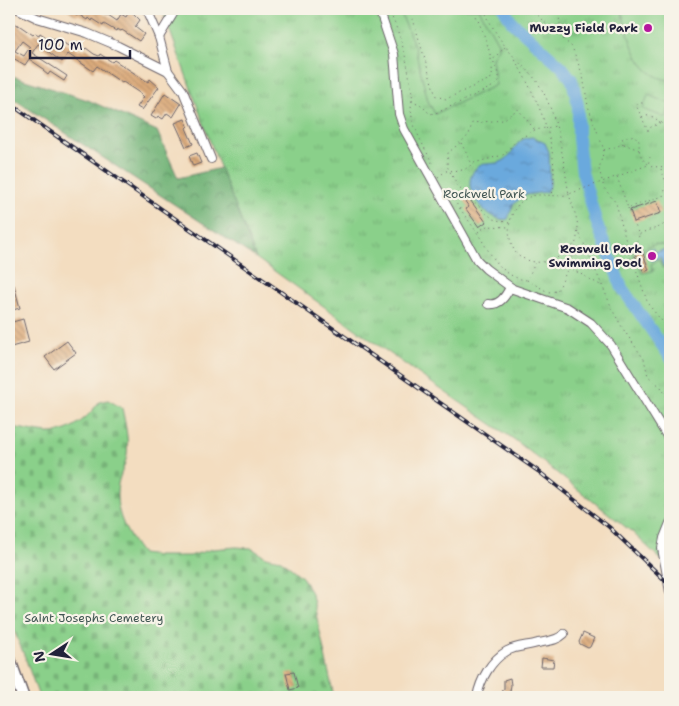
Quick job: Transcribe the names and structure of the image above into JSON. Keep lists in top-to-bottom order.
{
  "parks": ["Rockwell Park", "Saint Josephs Cemetery"],
  "places": ["Muzzy Field Park", "Roswell Park Swimming Pool"],
  "scale_bar": "100 m",
  "north": "left"
}
